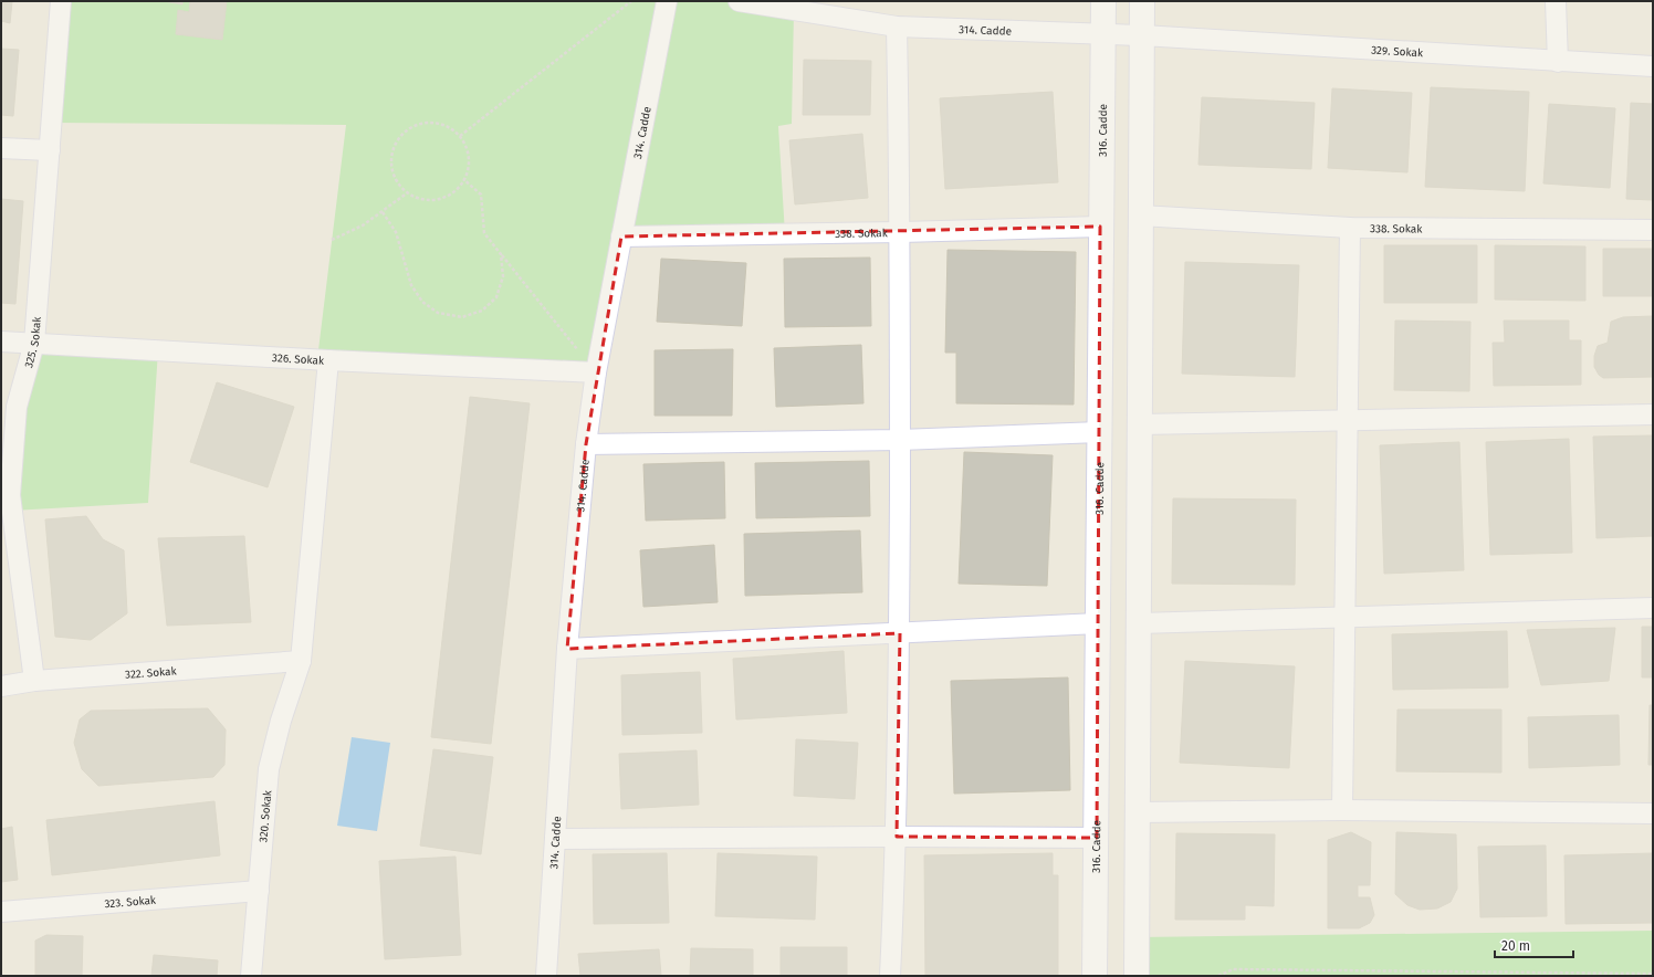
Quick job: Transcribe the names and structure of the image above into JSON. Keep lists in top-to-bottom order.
{
  "streets": {
    "street": [
      "314. Cadde",
      "329. Sokak",
      "316. Cadde",
      "338. Sokak",
      "325. Sokak",
      "326. Sokak",
      "322. Sokak",
      "320. Sokak",
      "323. Sokak"
    ]
  },
  "crossings": [
    ["314. Cadde", "329. Sokak"],
    ["314. Cadde", "316. Cadde"],
    ["314. Cadde", "338. Sokak"],
    ["314. Cadde", "326. Sokak"],
    ["316. Cadde", "338. Sokak"],
    ["325. Sokak", "326. Sokak"],
    ["325. Sokak", "322. Sokak"],
    ["326. Sokak", "320. Sokak"],
    ["322. Sokak", "320. Sokak"],
    ["320. Sokak", "323. Sokak"]
  ],
  "scale_bar": "20 m"
}
